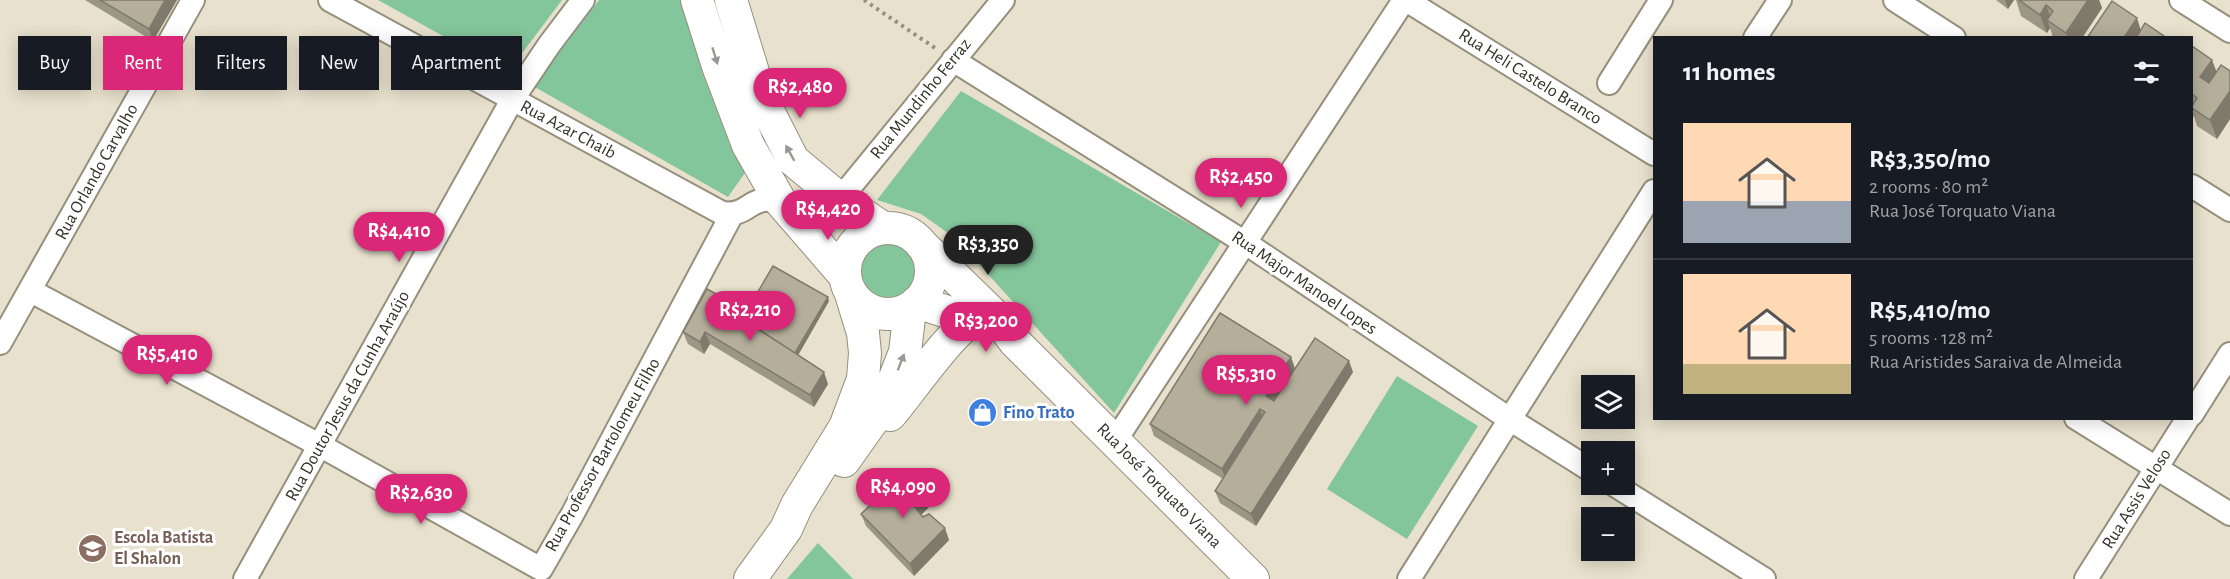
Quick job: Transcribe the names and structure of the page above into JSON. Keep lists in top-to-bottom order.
{
  "streets": {
    "main road": ["Rua José Torquato Viana"],
    "street": [
      "Rua Heli Castelo Branco",
      "Rua Mundinho Ferraz",
      "Rua Azar Chaib",
      "Rua Orlando Carvalho",
      "Rua Major Manoel Lopes",
      "Rua Doutor Jesus da Cunha Araújo",
      "Rua Professor Bartolomeu Filho",
      "Rua Assis Veloso"
    ]
  },
  "crossings": [
    ["Rua Mundinho Ferraz", "Rua Major Manoel Lopes"],
    ["Rua Azar Chaib", "Rua Doutor Jesus da Cunha Araújo"],
    ["Rua Azar Chaib", "Rua Professor Bartolomeu Filho"],
    ["Rua Doutor Jesus da Cunha Araújo", "Rua Professor Bartolomeu Filho"]
  ],
  "places": {
    "shop": ["Fino Trato"],
    "school or university": ["Escola Batista El Shalon"]
  },
  "page": {
    "chip": [
      "Buy",
      "Rent",
      "Filters",
      "New",
      "Apartment"
    ],
    "heading": "11 homes",
    "price": [
      "R$2,480",
      "R$2,450",
      "R$4,420",
      "R$4,410",
      "R$3,350",
      "R$2,210",
      "R$3,200",
      "R$5,410",
      "R$5,310",
      "R$4,090",
      "R$2,630"
    ],
    "list": [
      {
        "name": "R$3,350/mo",
        "note": "2 rooms · 80 m² · Rua José Torquato Viana"
      },
      {
        "name": "R$5,410/mo",
        "note": "5 rooms · 128 m² · Rua Aristides Saraiva de Almeida"
      }
    ],
    "map_buttons": ["+", "−"]
  }
}
